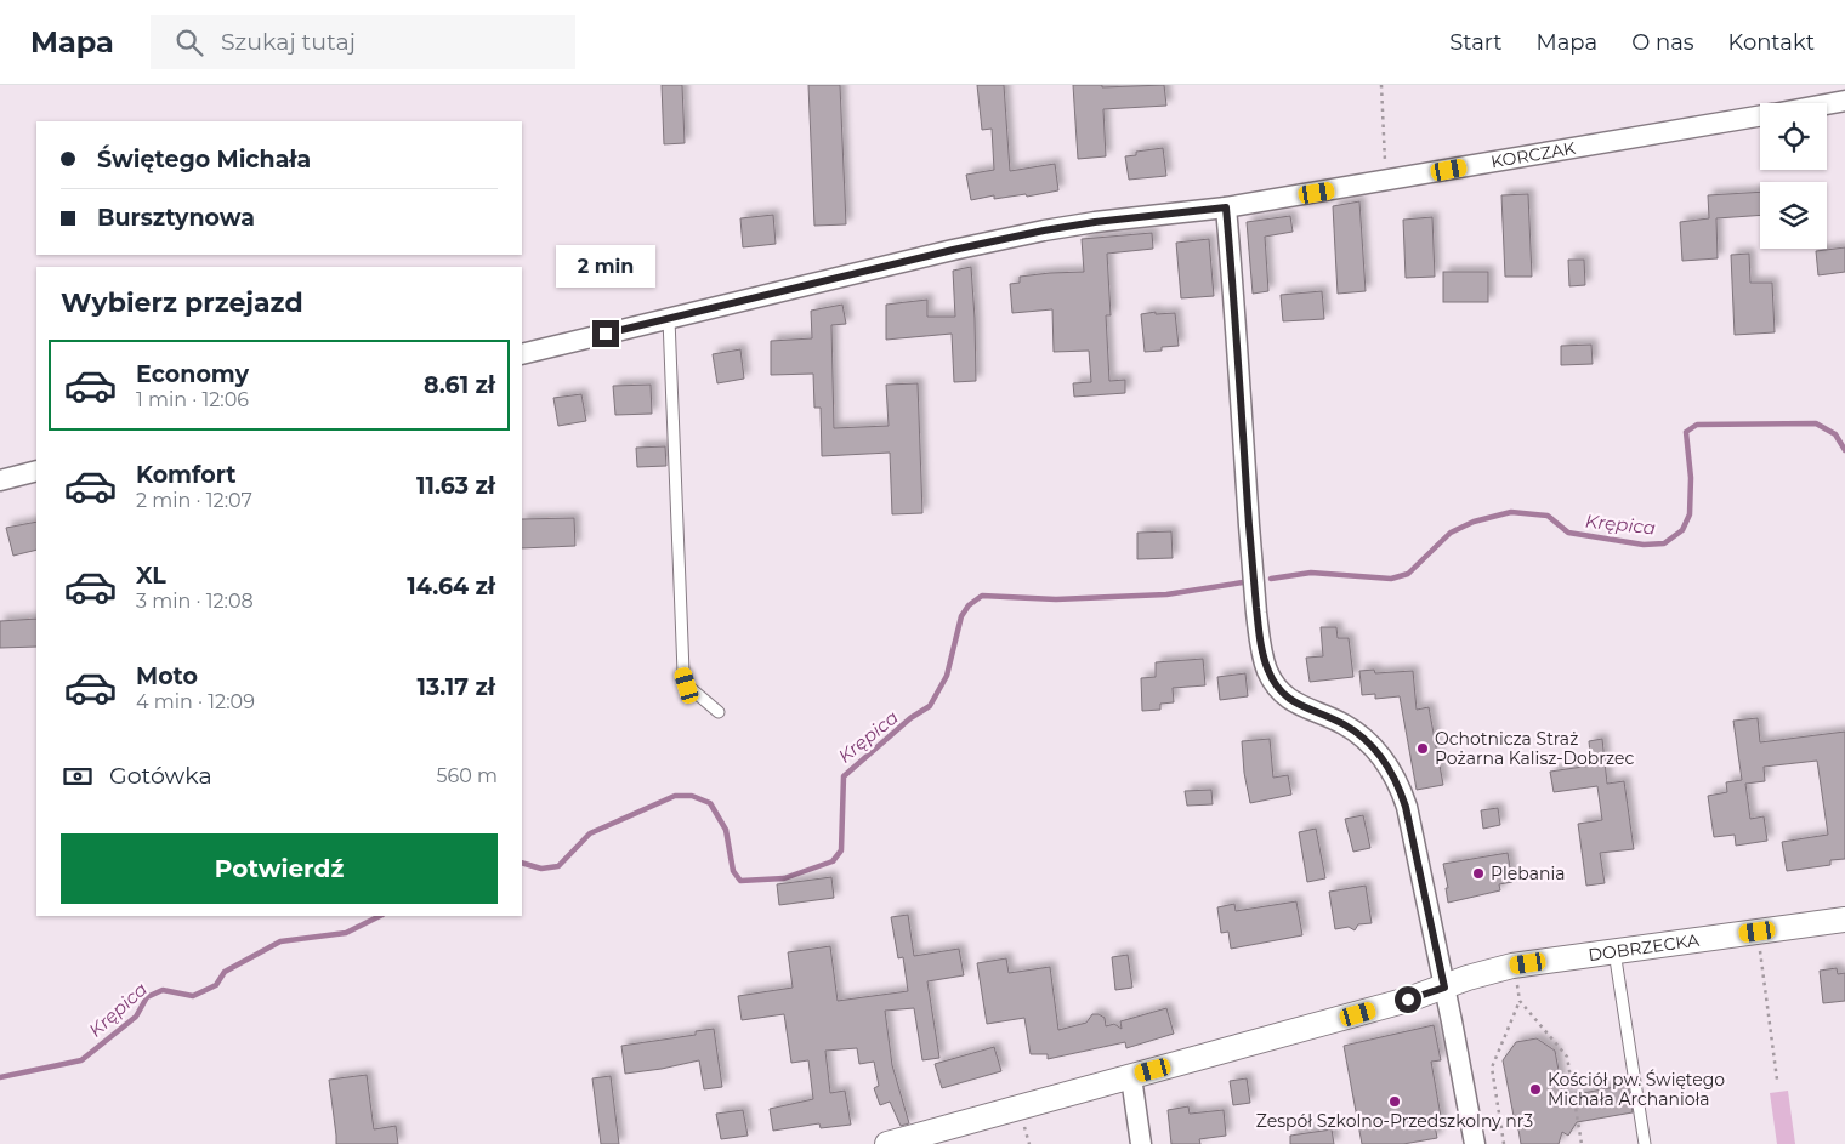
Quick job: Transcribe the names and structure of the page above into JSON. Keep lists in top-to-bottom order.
{
  "streets": {
    "street": ["KORCZAK", "DOBRZECKA"]
  },
  "water": ["Krępica"],
  "places": [
    "Ochotnicza Straż Pożarna Kalisz-Dobrzec",
    "Plebania",
    "Kościół pw. Świętego Michała Archanioła",
    "Zespół Szkolno-Przedszkolny nr3"
  ],
  "page": {
    "header": "Mapa",
    "search": "Szukaj tutaj",
    "nav": [
      "Start",
      "Mapa",
      "O nas",
      "Kontakt"
    ],
    "banner": ["Świętego Michała", "Bursztynowa"],
    "bubble": "2 min",
    "heading": "Wybierz przejazd",
    "list": [
      {
        "name": "Economy",
        "note": "1 min · 12:06",
        "value": "8.61 zł"
      },
      {
        "name": "Komfort",
        "note": "2 min · 12:07",
        "value": "11.63 zł"
      },
      {
        "name": "XL",
        "note": "3 min · 12:08",
        "value": "14.64 zł"
      },
      {
        "name": "Moto",
        "note": "4 min · 12:09",
        "value": "13.17 zł"
      }
    ],
    "pay": ["Gotówka", "560 m"],
    "buttons": "Potwierdź"
  }
}
